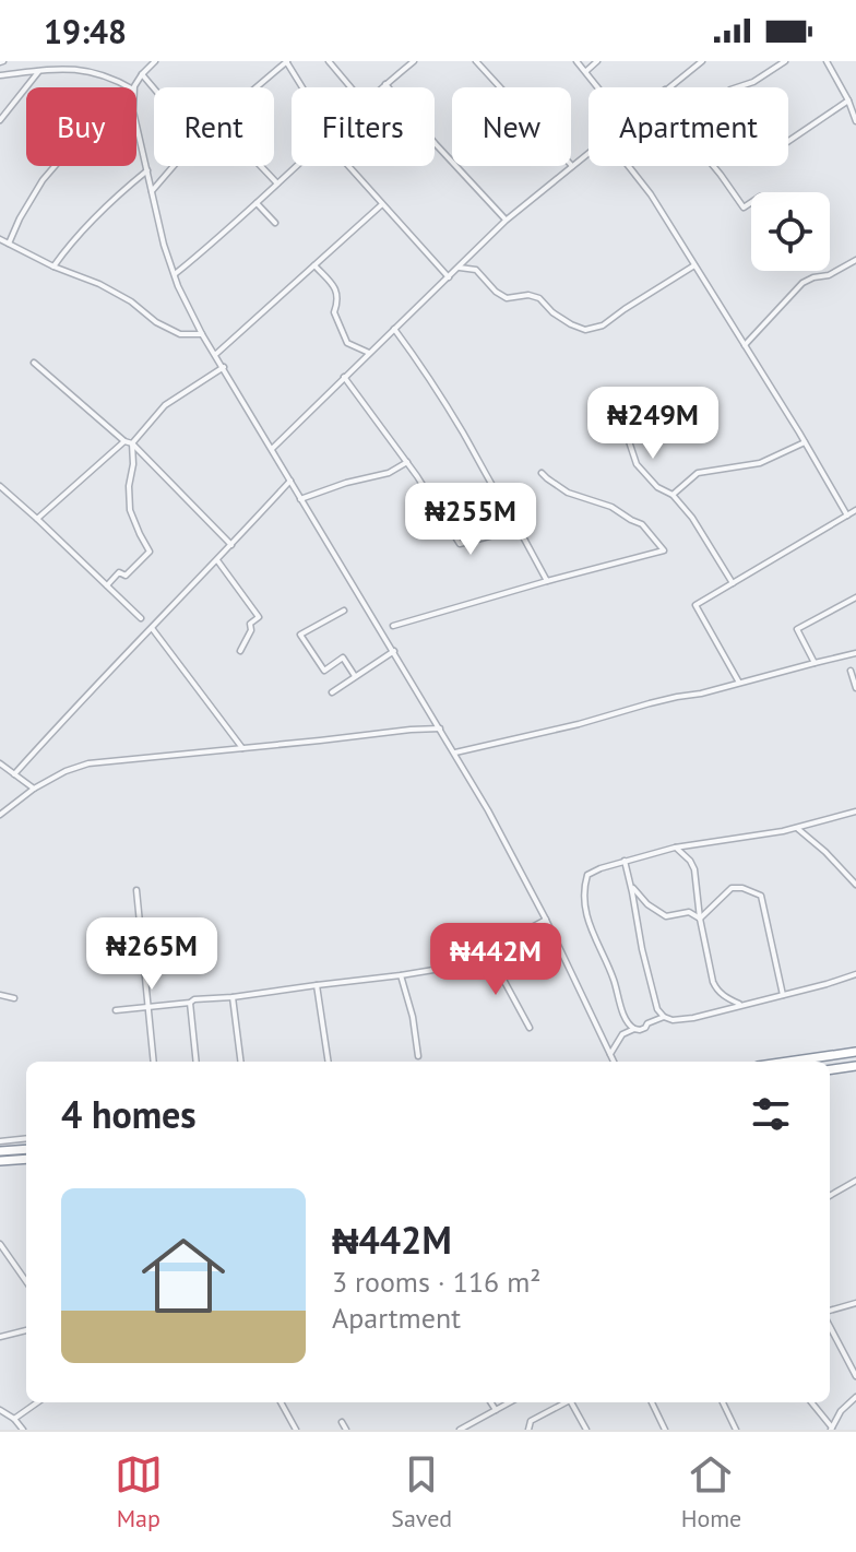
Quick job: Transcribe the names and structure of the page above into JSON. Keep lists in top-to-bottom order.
{
  "page": {
    "status": "19:48",
    "chip": [
      "Buy",
      "Rent",
      "Filters",
      "New",
      "Apartment"
    ],
    "price": [
      "₦249M",
      "₦255M",
      "₦265M",
      "₦442M"
    ],
    "heading": "4 homes",
    "list": [
      {
        "name": "₦442M",
        "note": "3 rooms · 116 m² · Apartment"
      }
    ],
    "tabs": ["Map", "Saved", "Home"]
  }
}
